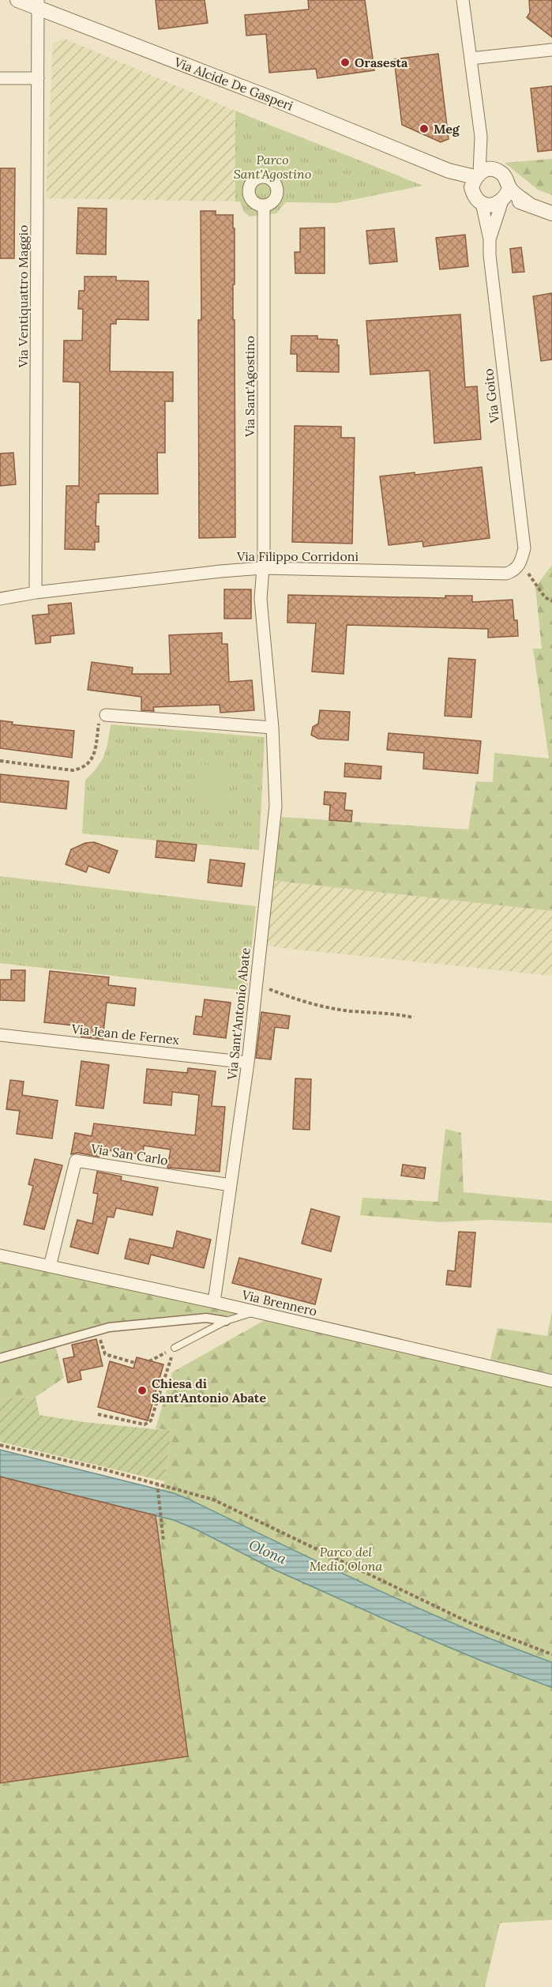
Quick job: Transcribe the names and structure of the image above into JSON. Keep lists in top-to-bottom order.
{
  "streets": {
    "street": [
      "Via Alcide De Gasperi",
      "Via Ventiquattro Maggio",
      "Via Sant'Agostino",
      "Via Goito",
      "Via Filippo Corridoni",
      "Via Sant'Antonio Abate",
      "Via Jean de Fernex",
      "Via San Carlo",
      "Via Brennero"
    ]
  },
  "crossings": [
    ["Via Alcide De Gasperi", "Via Ventiquattro Maggio"],
    ["Via Alcide De Gasperi", "Via Goito"],
    ["Via Ventiquattro Maggio", "Via Filippo Corridoni"],
    ["Via Sant'Agostino", "Via Filippo Corridoni"],
    ["Via Sant'Agostino", "Via Sant'Antonio Abate"],
    ["Via Goito", "Via Filippo Corridoni"],
    ["Via Filippo Corridoni", "Via Sant'Antonio Abate"],
    ["Via Sant'Antonio Abate", "Via Jean de Fernex"],
    ["Via Sant'Antonio Abate", "Via San Carlo"],
    ["Via Sant'Antonio Abate", "Via Brennero"],
    ["Via San Carlo", "Via Brennero"]
  ],
  "water": ["Olona"],
  "parks": ["Parco Sant'Agostino", "Parco del Medio Olona"],
  "places": ["Orasesta", "Meg", "Chiesa di Sant'Antonio Abate"]
}
